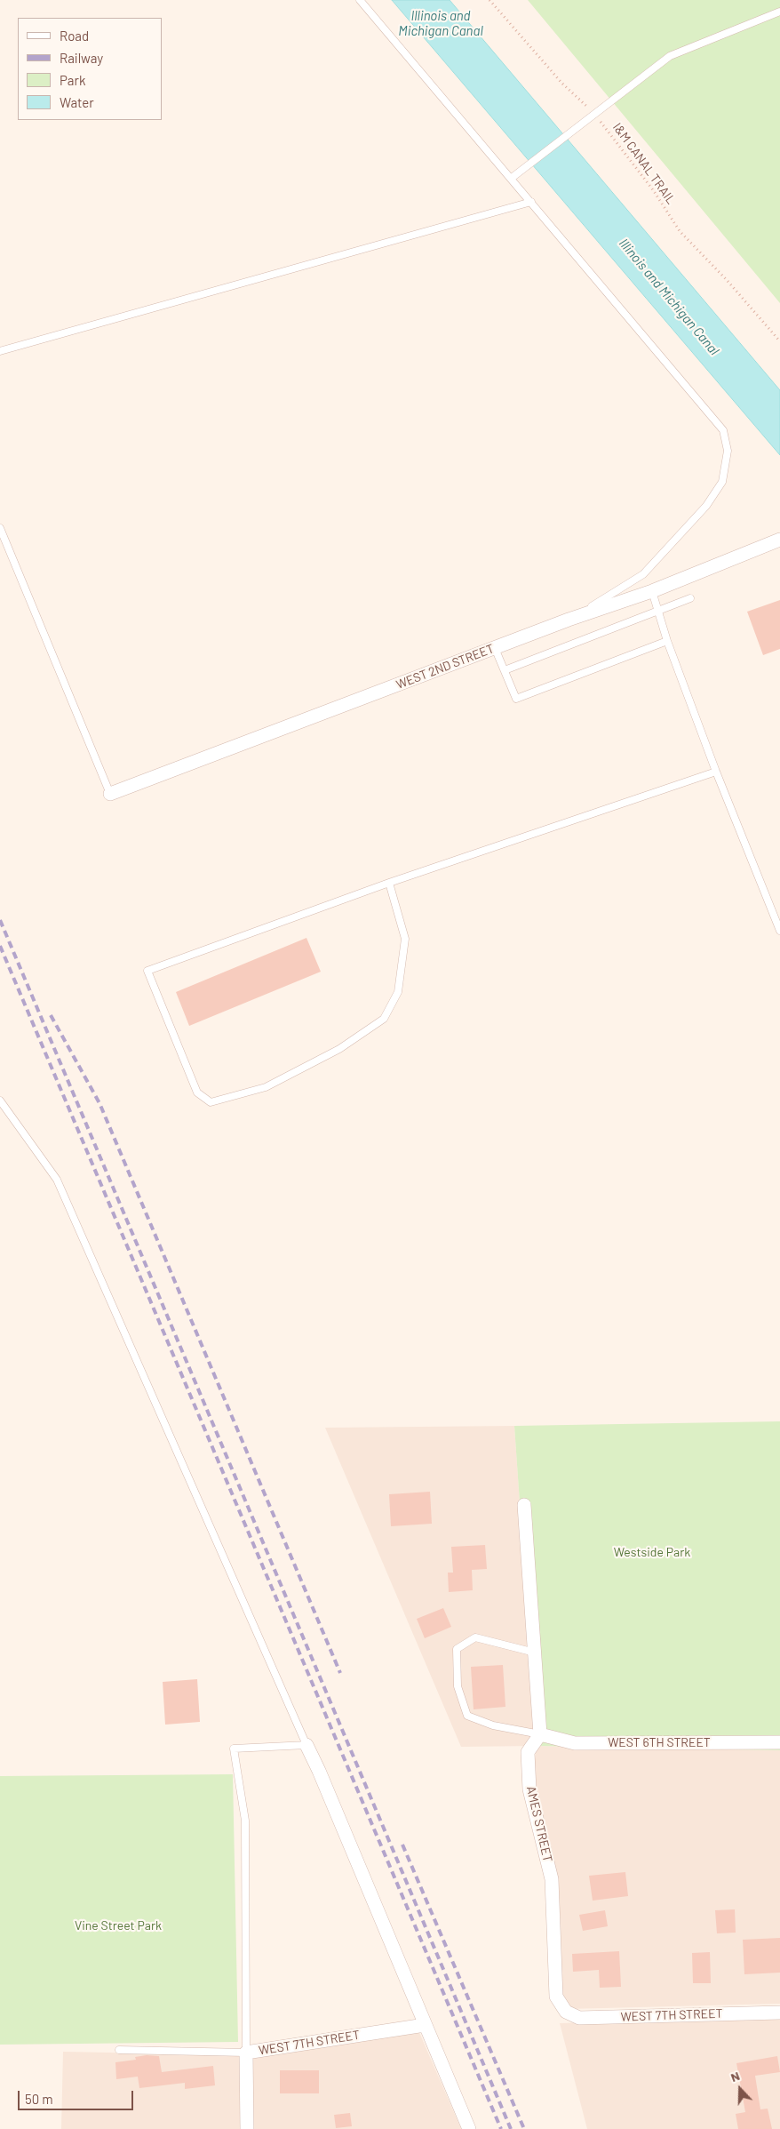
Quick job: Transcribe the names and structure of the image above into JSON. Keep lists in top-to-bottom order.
{
  "streets": {
    "street": [
      "WEST 2ND STREET",
      "WEST 6TH STREET",
      "AMES STREET",
      "WEST 7TH STREET"
    ],
    "path": ["I&M CANAL TRAIL"]
  },
  "crossings": [
    ["WEST 6TH STREET", "AMES STREET"],
    ["AMES STREET", "WEST 7TH STREET"]
  ],
  "water": ["Illinois and Michigan Canal"],
  "parks": ["Westside Park", "Vine Street Park"],
  "legend": [
    "Road",
    "Railway",
    "Park",
    "Water"
  ],
  "scale_bar": "50 m",
  "north": "top"
}
